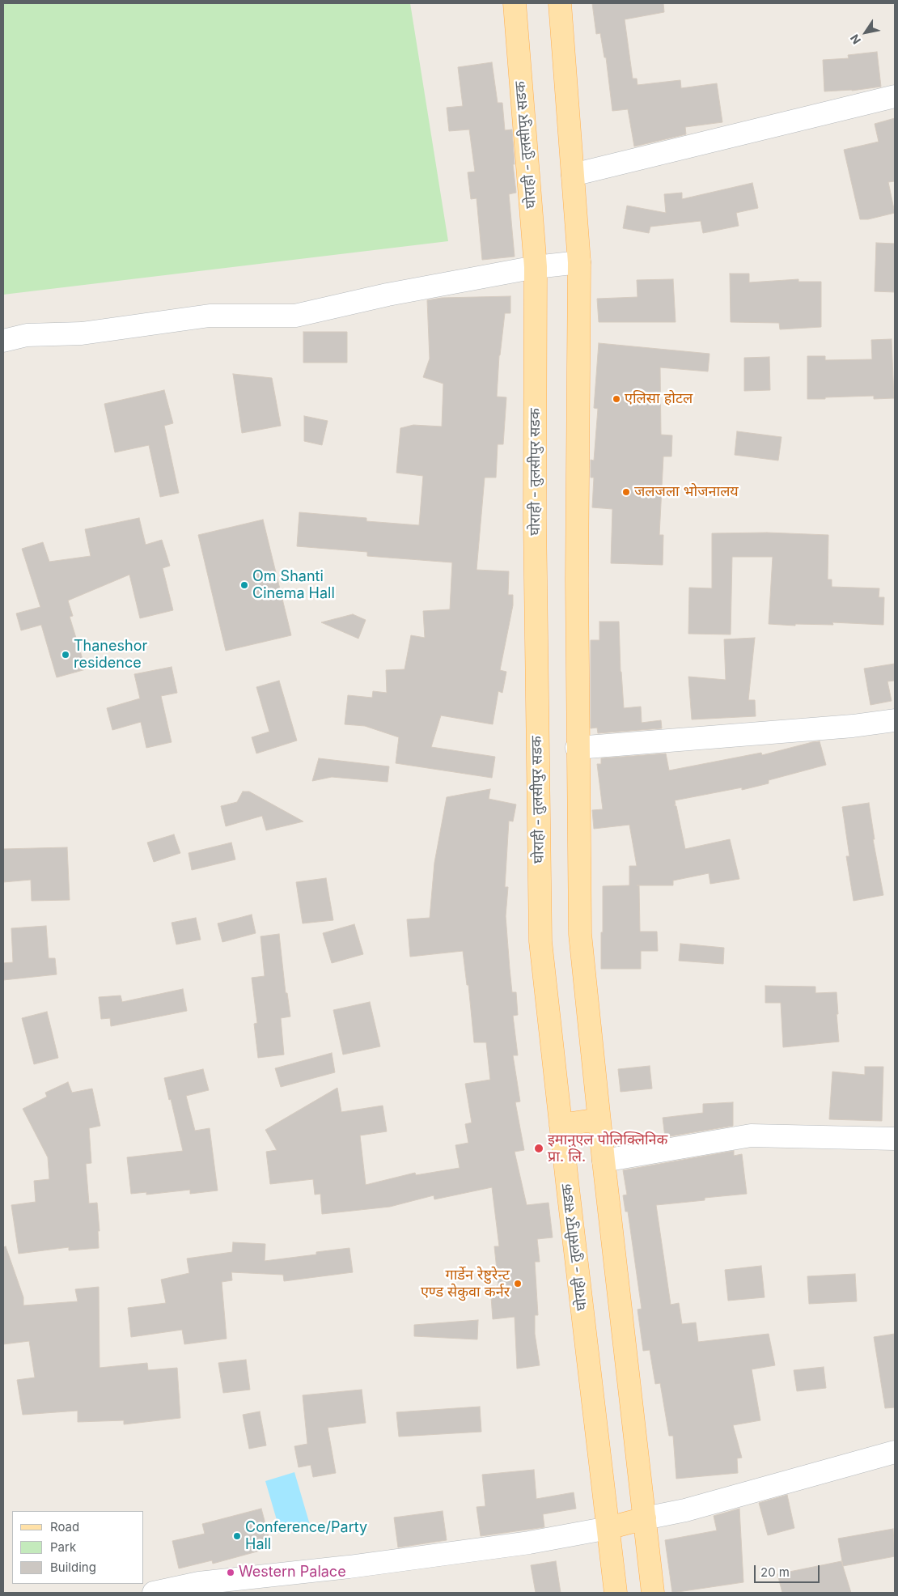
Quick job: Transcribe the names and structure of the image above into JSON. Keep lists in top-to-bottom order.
{
  "streets": {
    "main road": ["घोराही - तुलसीपुर सडक"]
  },
  "places": [
    "एलिसा होटल",
    "जलजला भोजनालय",
    "Om Shanti Cinema Hall",
    "Thaneshor residence",
    "इमानुएल पोलिक्लिनिक प्रा. लि.",
    "गार्डेन रेष्टुरेन्ट एण्ड सेकुवा कर्नर",
    "Conference/Party Hall",
    "Western Palace"
  ],
  "legend": ["Road", "Park", "Building"],
  "scale_bar": "20 m",
  "north": "bottom left"
}
